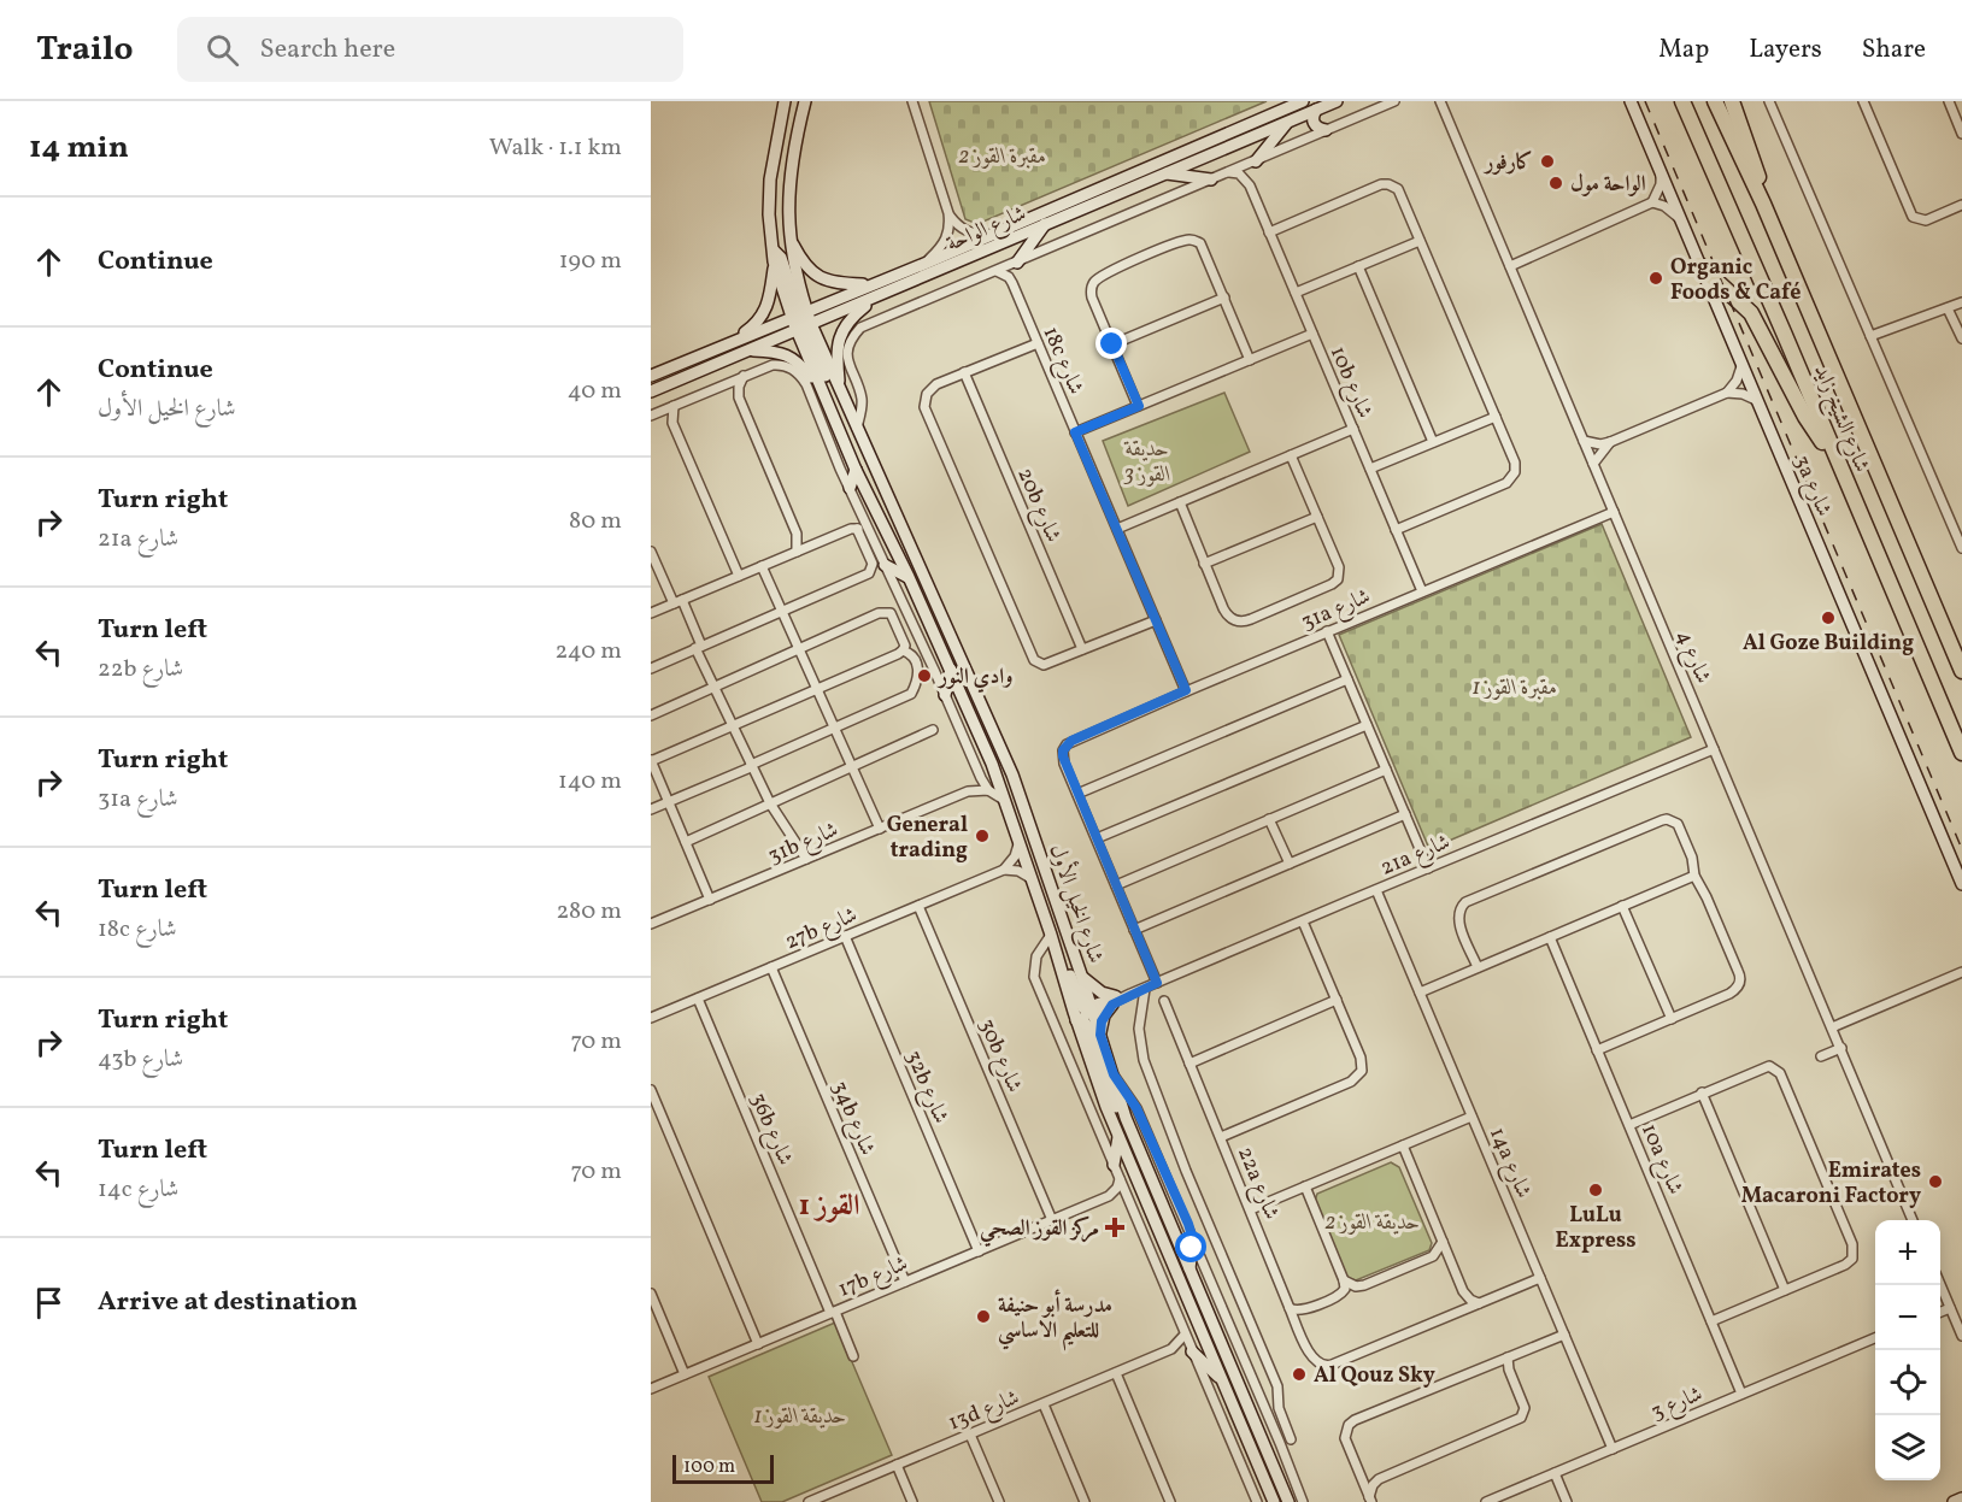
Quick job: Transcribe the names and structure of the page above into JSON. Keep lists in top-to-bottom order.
{
  "streets": {
    "highway": ["شارع الشيخ زايد"],
    "main road": ["شارع الواحة", "3a شارع", "شارع الخيل الأول"],
    "street": [
      "18c شارع",
      "10b شارع",
      "20b شارع",
      "31a شارع",
      "شارع 4",
      "31b شارع",
      "21a شارع",
      "27b شارع",
      "30b شارع",
      "32b شارع",
      "34b شارع",
      "36b شارع",
      "10a شارع",
      "14a شارع",
      "22a شارع",
      "17b شارع",
      "شارع 3",
      "13d شارع"
    ]
  },
  "crossings": [
    ["شارع الواحة", "شارع الخيل الأول"],
    ["18c شارع", "31a شارع"],
    ["10b شارع", "31a شارع"],
    ["31a شارع", "شارع 4"],
    ["شارع 4", "21a شارع"],
    ["21a شارع", "شارع الخيل الأول"],
    ["21a شارع", "14a شارع"],
    ["27b شارع", "30b شارع"],
    ["27b شارع", "32b شارع"],
    ["27b شارع", "34b شارع"],
    ["27b شارع", "36b شارع"],
    ["30b شارع", "17b شارع"],
    ["32b شارع", "17b شارع"],
    ["34b شارع", "17b شارع"],
    ["36b شارع", "17b شارع"],
    ["10a شارع", "شارع 3"],
    ["14a شارع", "شارع 3"]
  ],
  "districts": ["القوز 1"],
  "parks": [
    "مقبرة القوز 2",
    "حديقة القوز 3",
    "مقبرة القوز 1",
    "حديقة القوز 2",
    "حديقة القوز 1"
  ],
  "places": {
    "other": [
      "كارفور",
      "الواحة مول",
      "Organic Foods & Café",
      "Al Goze Building",
      "وادي النور",
      "General trading",
      "Emirates Macaroni Factory",
      "LuLu Express",
      "مدرسة أبو حنيفة للتعليم الاساسي",
      "Al Qouz Sky"
    ],
    "health": ["مركز القوز الصحي"]
  },
  "scale_bar": "100 m",
  "page": {
    "header": "Trailo",
    "search": "Search here",
    "nav": ["Map", "Layers", "Share"],
    "heading": ["14 min", "Walk · 1.1 km"],
    "list": [
      ["Continue", "190 m"],
      ["Continue", "شارع الخيل الأول", "40 m"],
      ["Turn right", "21a شارع", "80 m"],
      ["Turn left", "22b شارع", "240 m"],
      ["Turn right", "31a شارع", "140 m"],
      ["Turn left", "18c شارع", "280 m"],
      ["Turn right", "43b شارع", "70 m"],
      ["Turn left", "14c شارع", "70 m"],
      "Arrive at destination"
    ],
    "map_buttons": ["+", "−"],
    "scale": "100 m"
  }
}
